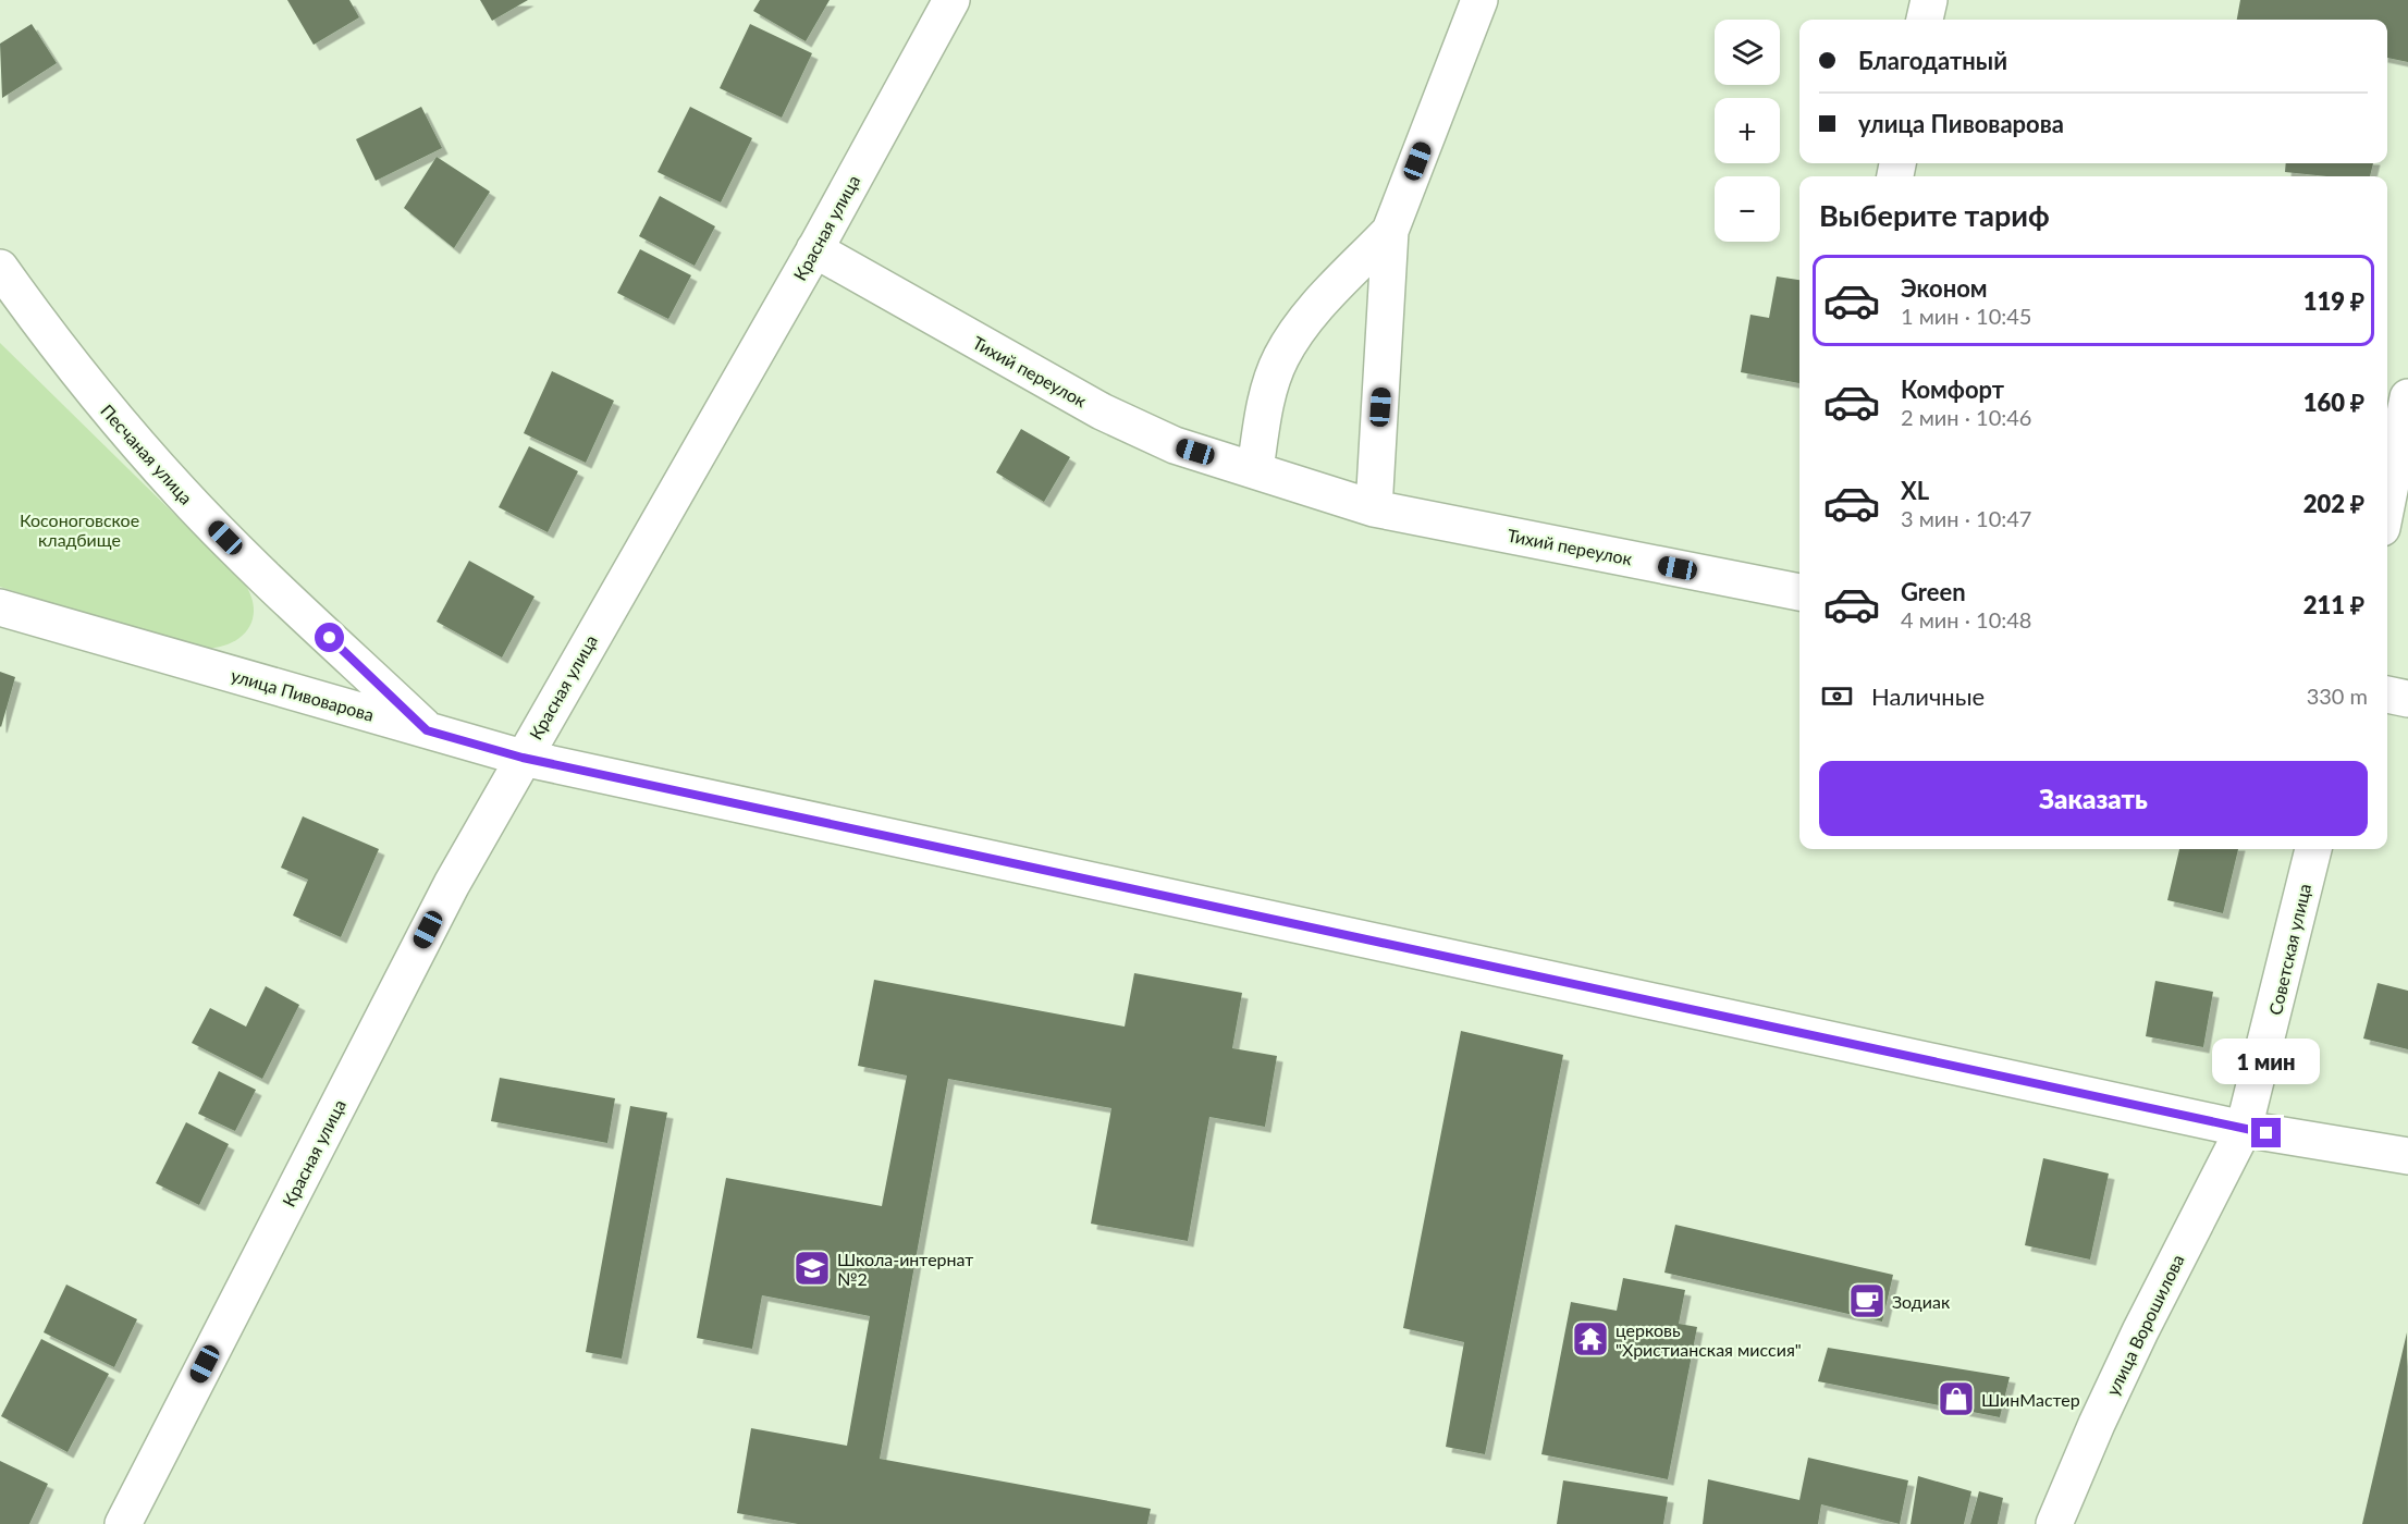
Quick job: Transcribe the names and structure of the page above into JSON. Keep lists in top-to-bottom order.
{
  "streets": {
    "street": [
      "Красная улица",
      "Тихий переулок",
      "Песчаная улица",
      "улица Пивоварова",
      "Советская улица",
      "улица Ворошилова"
    ]
  },
  "crossings": [
    ["Красная улица", "Тихий переулок"],
    ["Красная улица", "улица Пивоварова"],
    ["Песчаная улица", "улица Пивоварова"],
    ["улица Пивоварова", "Советская улица"],
    ["улица Пивоварова", "улица Ворошилова"],
    ["Советская улица", "улица Ворошилова"]
  ],
  "parks": ["Косоноговское кладбище"],
  "places": {
    "school or university": ["Школа-интернат №2"],
    "cafe": ["Зодиак"],
    "temple": ["церковь \"Христианская миссия\""],
    "shop": ["ШинМастер"]
  },
  "page": {
    "map_buttons": ["+", "−"],
    "banner": ["Благодатный", "улица Пивоварова"],
    "heading": "Выберите тариф",
    "list": [
      {
        "name": "Эконом",
        "note": "1 мин · 10:45",
        "value": "119 ₽"
      },
      {
        "name": "Комфорт",
        "note": "2 мин · 10:46",
        "value": "160 ₽"
      },
      {
        "name": "XL",
        "note": "3 мин · 10:47",
        "value": "202 ₽"
      },
      {
        "name": "Green",
        "note": "4 мин · 10:48",
        "value": "211 ₽"
      }
    ],
    "pay": ["Наличные", "330 m"],
    "buttons": "Заказать",
    "bubble": "1 мин"
  }
}
